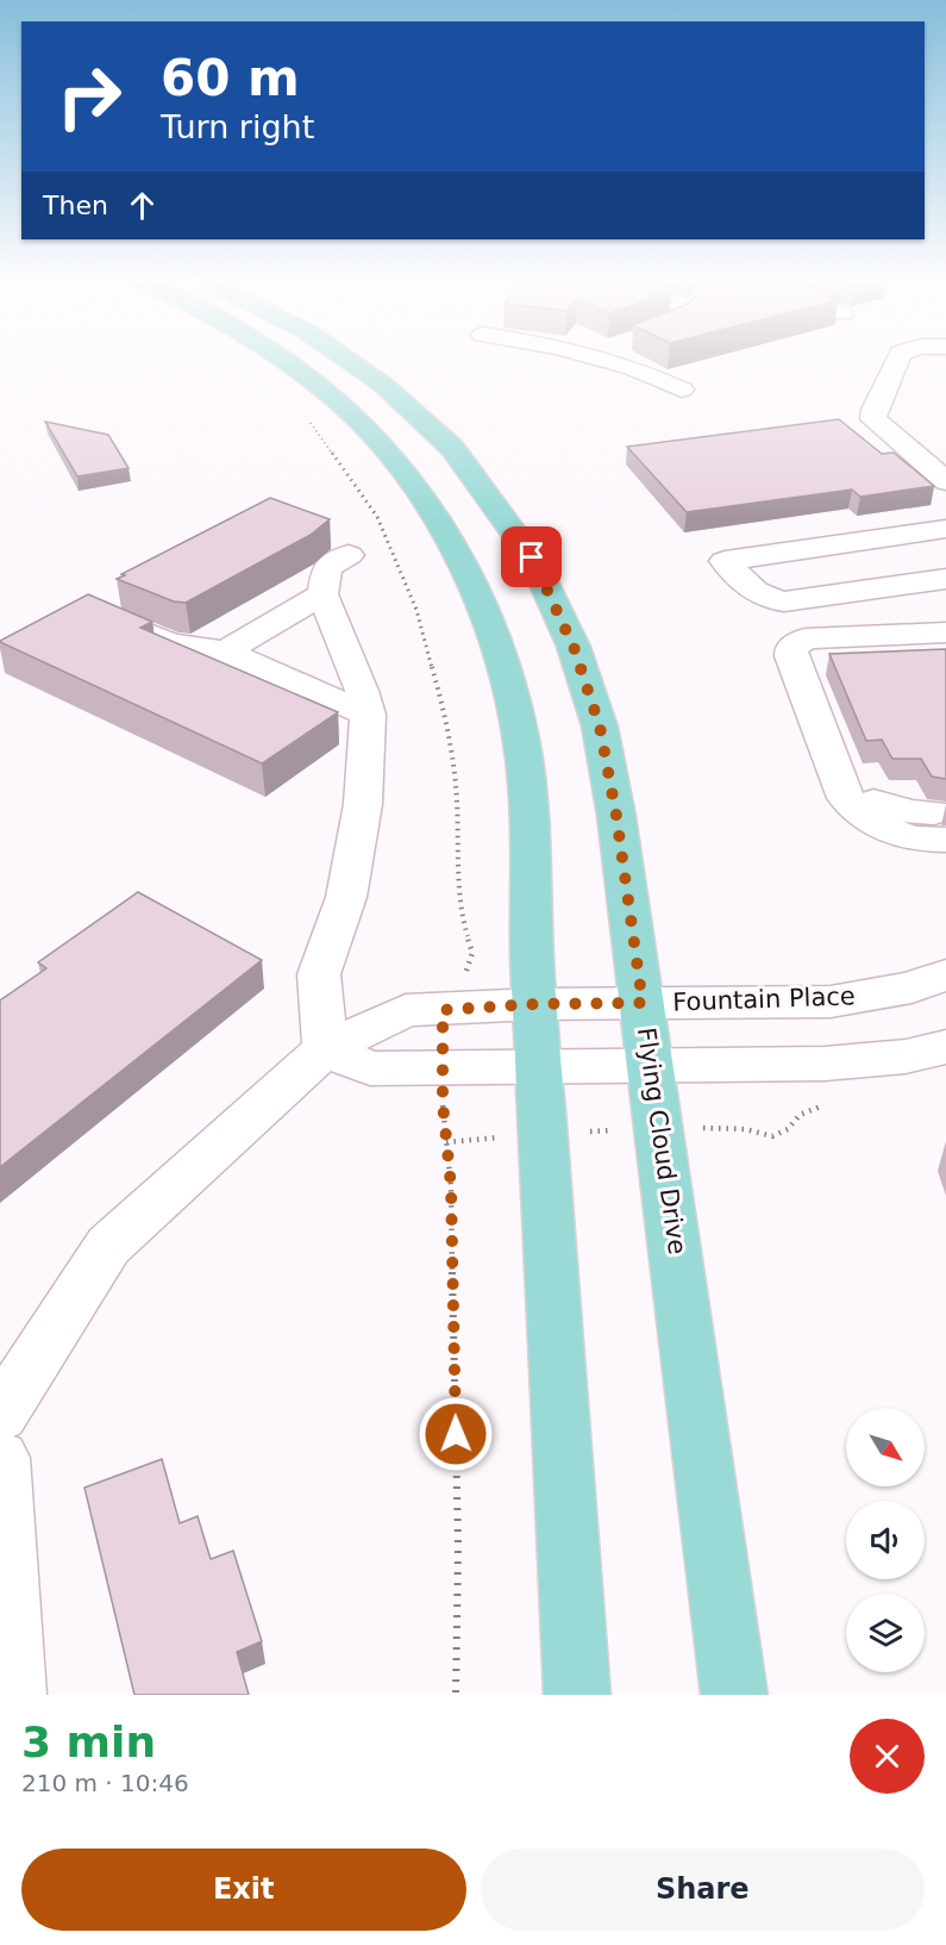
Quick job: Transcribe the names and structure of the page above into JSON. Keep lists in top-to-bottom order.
{
  "streets": {
    "main road": ["Flying Cloud Drive"],
    "street": ["Fountain Place"]
  },
  "crossings": [
    ["Fountain Place", "Flying Cloud Drive"]
  ],
  "north": "bottom right",
  "page": {
    "turn": ["60 m", "Turn right"],
    "then": "Then",
    "heading": ["3 min", "210 m · 10:46"],
    "buttons": ["Exit", "Share"]
  }
}
